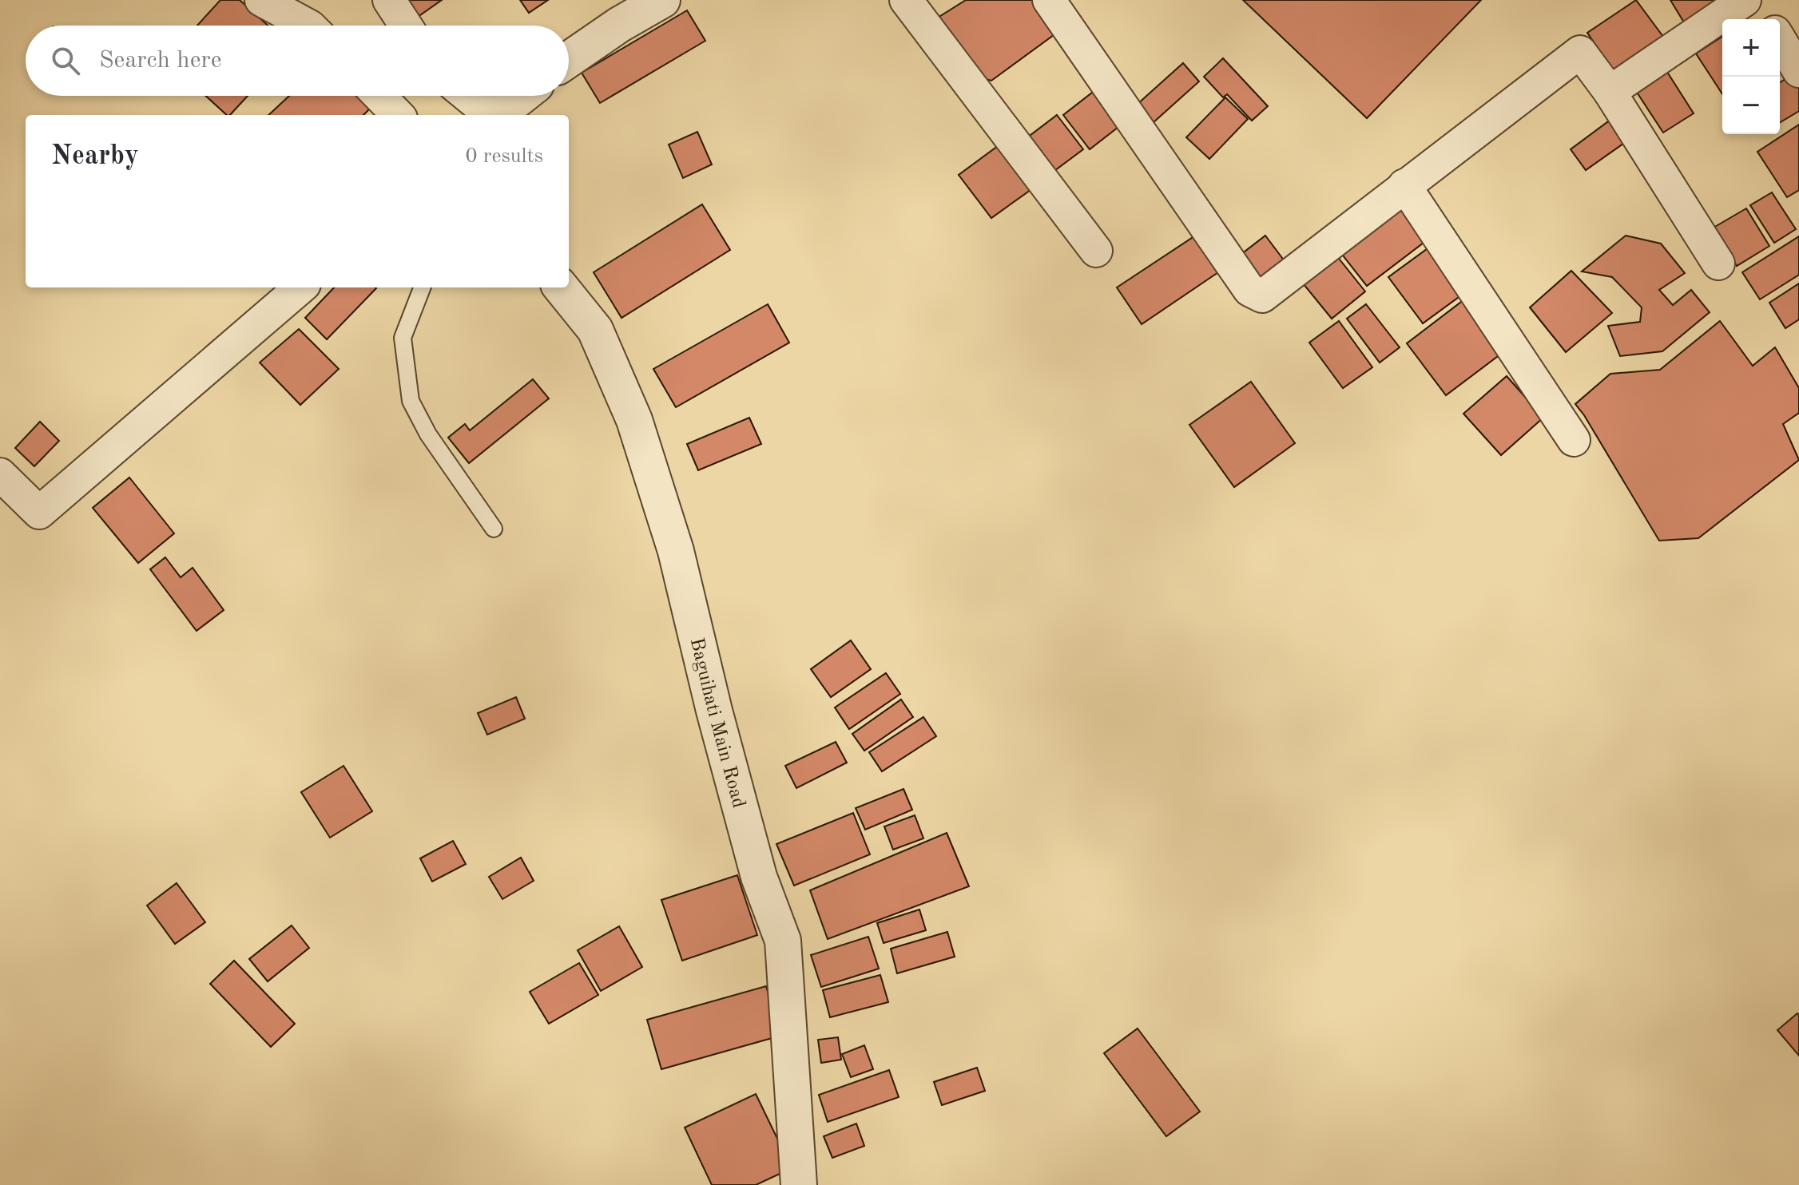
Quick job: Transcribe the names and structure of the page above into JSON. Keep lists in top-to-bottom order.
{
  "streets": {
    "street": ["Baguihati Main Road"]
  },
  "page": {
    "map_buttons": ["+", "−"],
    "search": "Search here",
    "heading": ["Nearby", "0 results"]
  }
}
